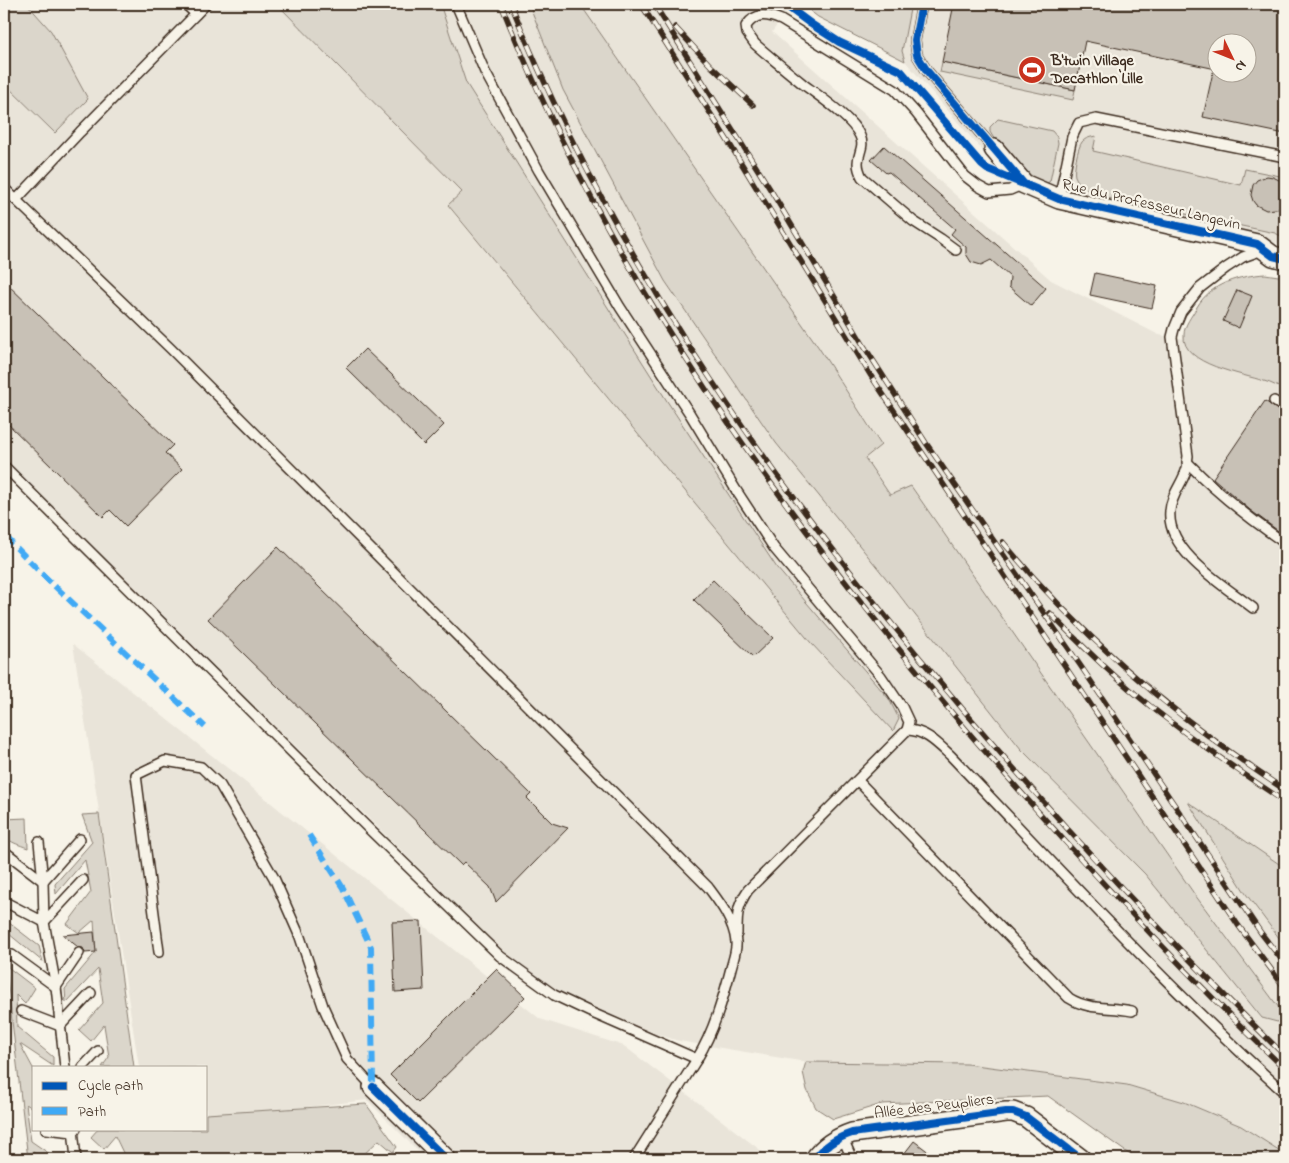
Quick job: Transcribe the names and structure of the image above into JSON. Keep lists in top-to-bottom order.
{
  "streets": {
    "street": ["Rue du Professeur Langevin", "Allée des Peupliers"]
  },
  "places": {
    "sports": ["B'twin Village Decathlon Lille"]
  },
  "legend": ["Cycle path", "Path"],
  "north": "bottom right"
}
